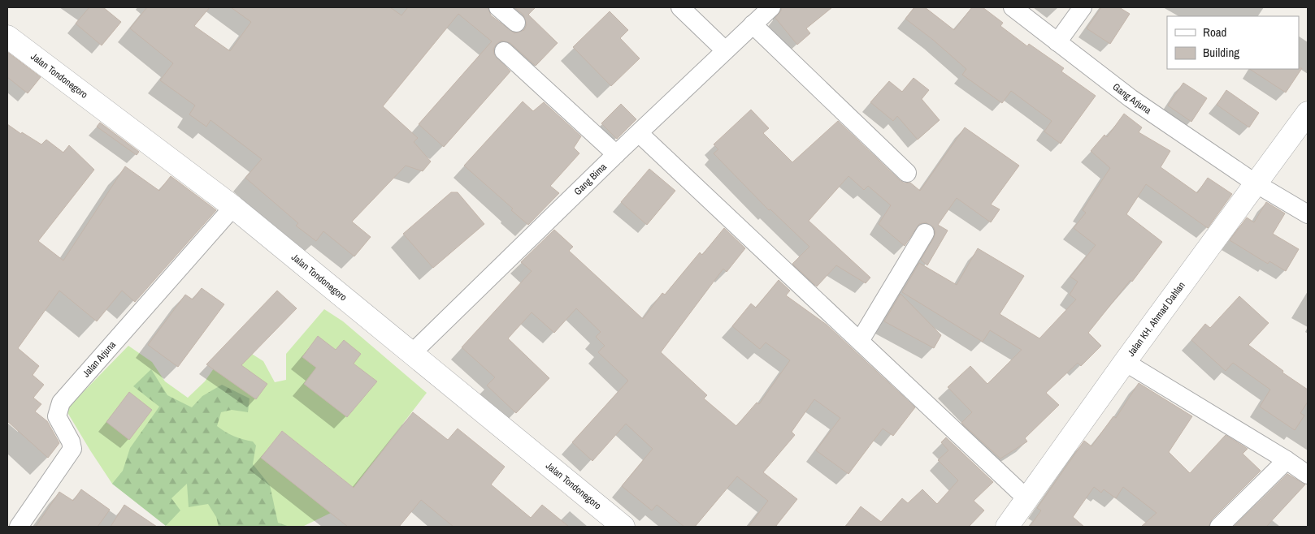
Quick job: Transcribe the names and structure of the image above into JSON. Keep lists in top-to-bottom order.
{
  "streets": {
    "street": [
      "Jalan Tondonegoro",
      "Gang Arjuna",
      "Gang Bima",
      "Jalan KH. Ahmad Dahlan",
      "Jalan Arjuna"
    ]
  },
  "crossings": [
    ["Jalan Tondonegoro", "Gang Bima"],
    ["Jalan Tondonegoro", "Jalan Arjuna"],
    ["Gang Arjuna", "Jalan KH. Ahmad Dahlan"]
  ],
  "legend": ["Road", "Building"]
}
